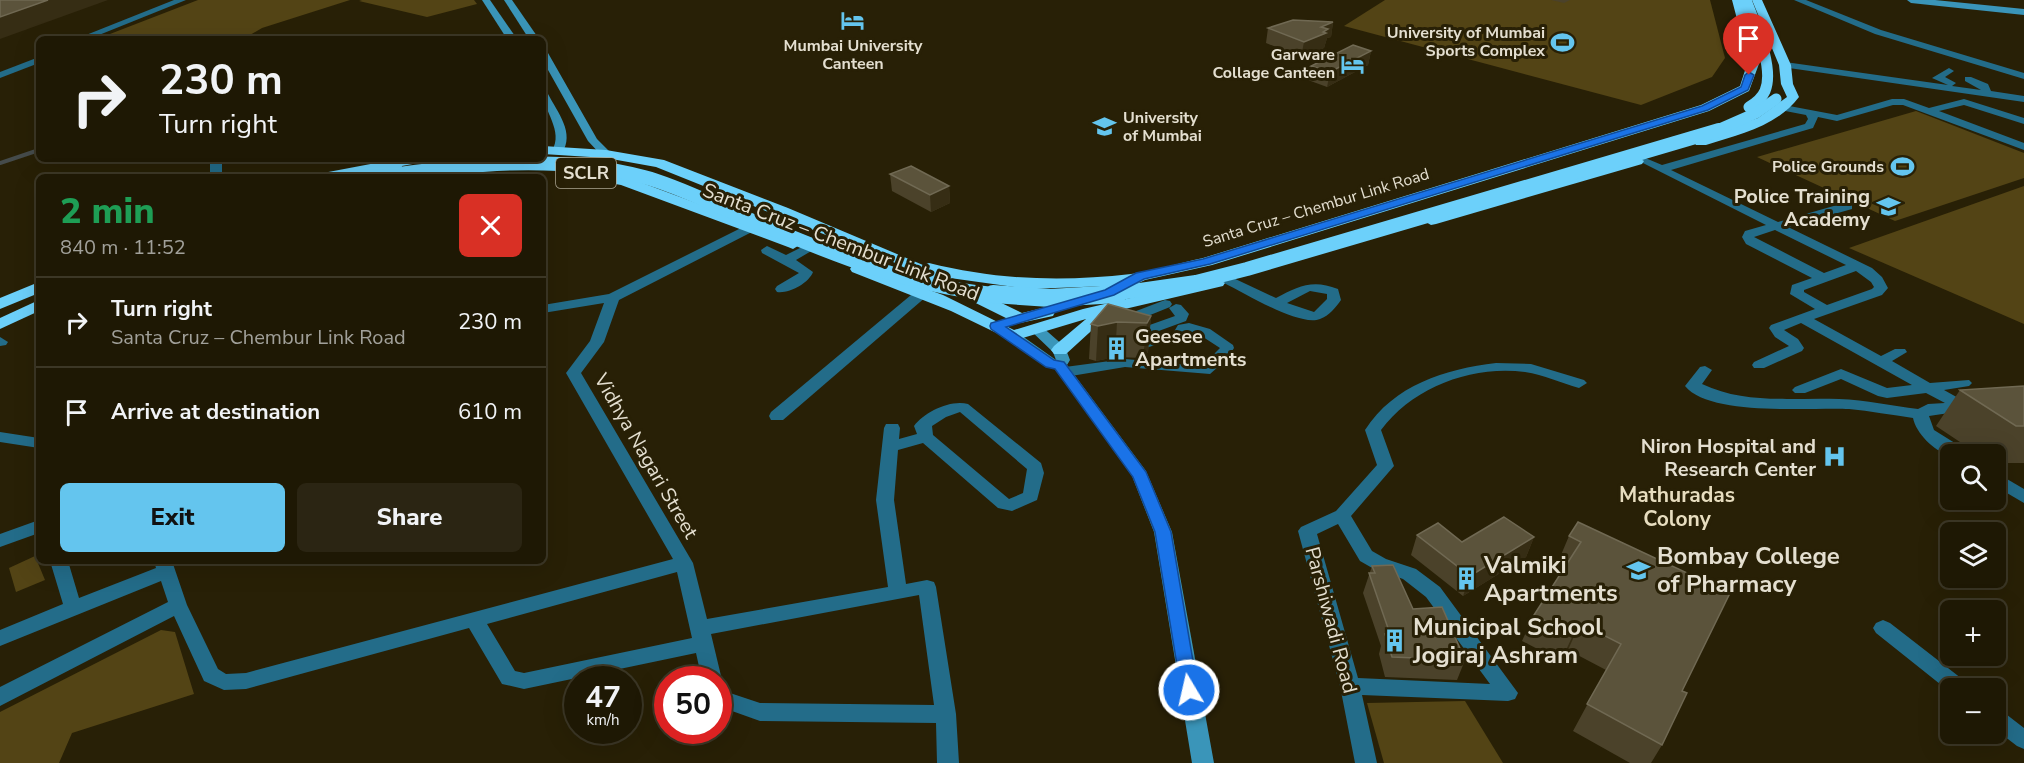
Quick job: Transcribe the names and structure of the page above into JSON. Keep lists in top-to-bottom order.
{
  "streets": {
    "highway": ["SCLR", "Santa Cruz – Chembur Link Road"],
    "street": ["Vidhya Nagari Street", "Parshiwadi Road"]
  },
  "districts": ["Mathuradas Colony"],
  "places": {
    "hotel": ["Mumbai University Canteen", "Garware Collage Canteen"],
    "sports": ["University of Mumbai Sports Complex", "Police Grounds"],
    "school or university": ["University of Mumbai", "Police Training Academy", "Bombay College of Pharmacy"],
    "building": ["Geesee Apartments", "Valmiki Apartments", "Municipal School Jogiraj Ashram"],
    "hospital": ["Niron Hospital and Research Center"]
  },
  "page": {
    "turn": ["230 m", "Turn right"],
    "heading": ["2 min", "840 m · 11:52"],
    "list": [
      {
        "name": "Turn right",
        "note": "Santa Cruz – Chembur Link Road",
        "value": "230 m"
      },
      {
        "name": "Arrive at destination",
        "value": "610 m"
      }
    ],
    "map_buttons": ["+", "−"],
    "buttons": ["Exit", "Share"],
    "speed": "47 km/h",
    "limit": "50"
  }
}
